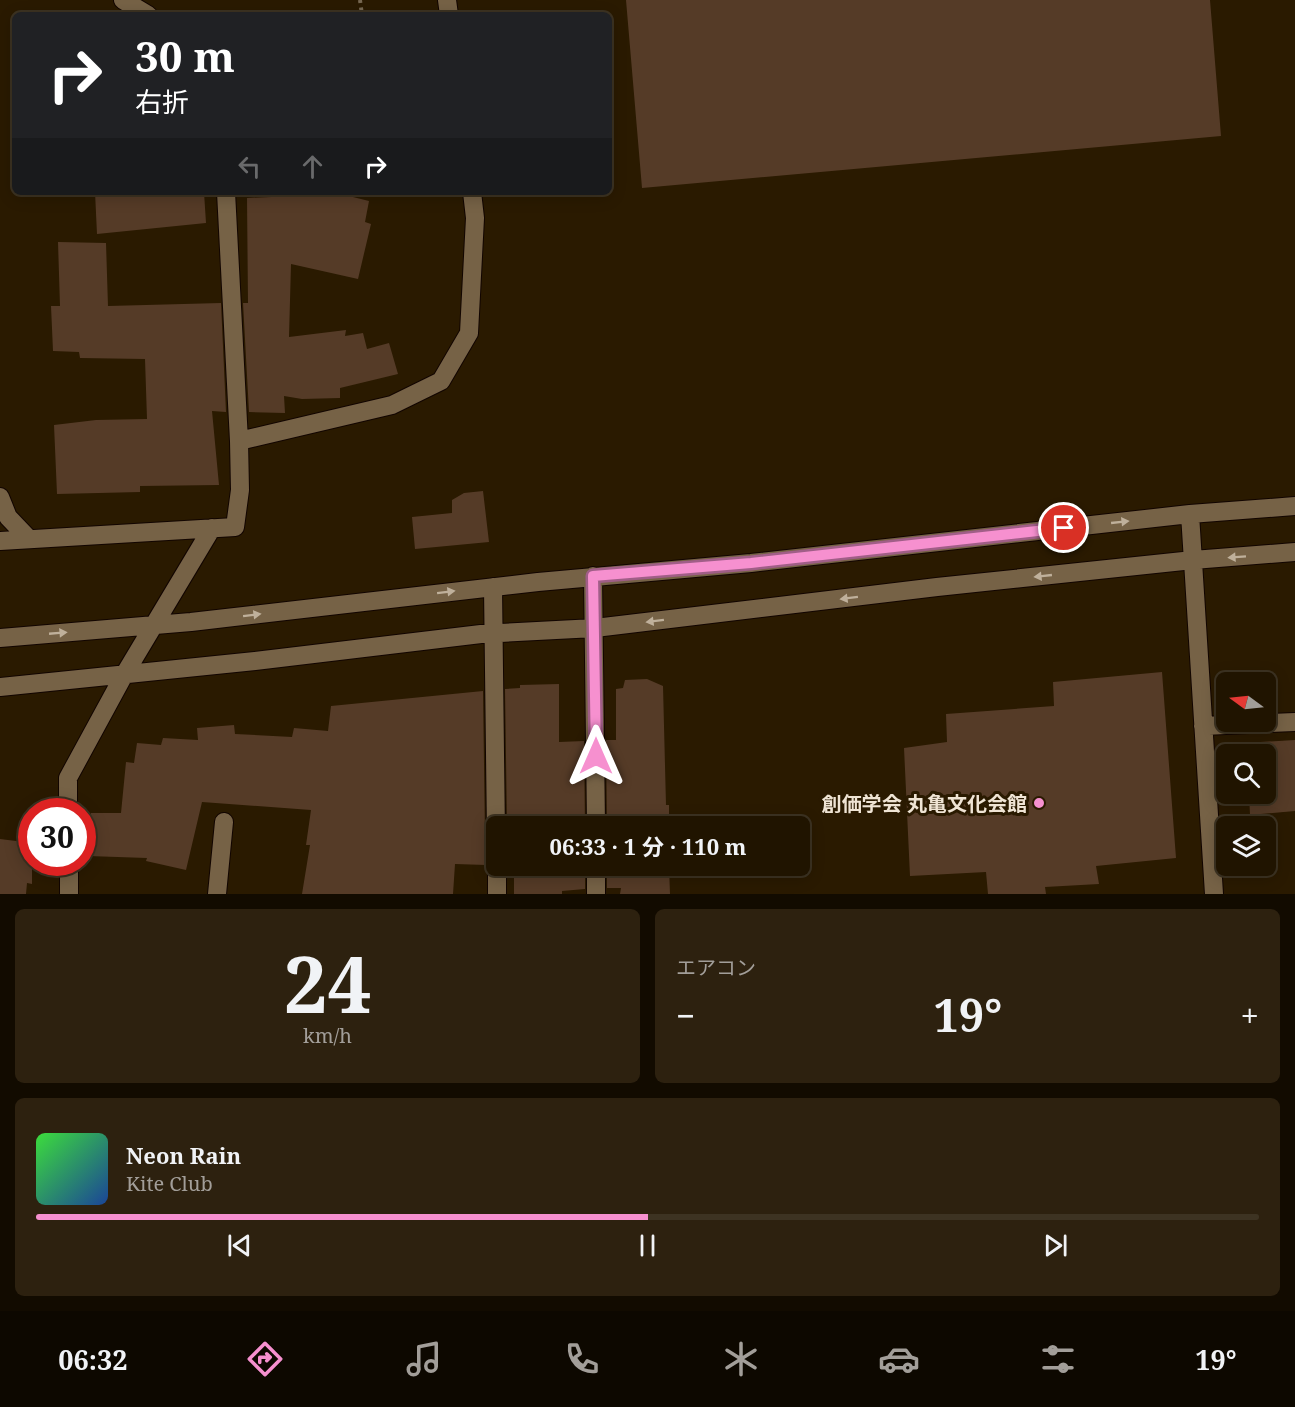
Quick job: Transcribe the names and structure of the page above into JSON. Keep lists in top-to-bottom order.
{
  "places": ["創価学会 丸亀文化会館"],
  "north": "left",
  "page": {
    "turn": ["30 m", "右折"],
    "limit": "30",
    "trip": "06:33 · 1 分 · 110 m",
    "tile": [
      ["24", "km/h"],
      "エアコン"
    ],
    "heat": ["−", "19°", "+"],
    "song": ["Neon Rain", "Kite Club"],
    "tabs": ["06:32", "19°"]
  }
}
